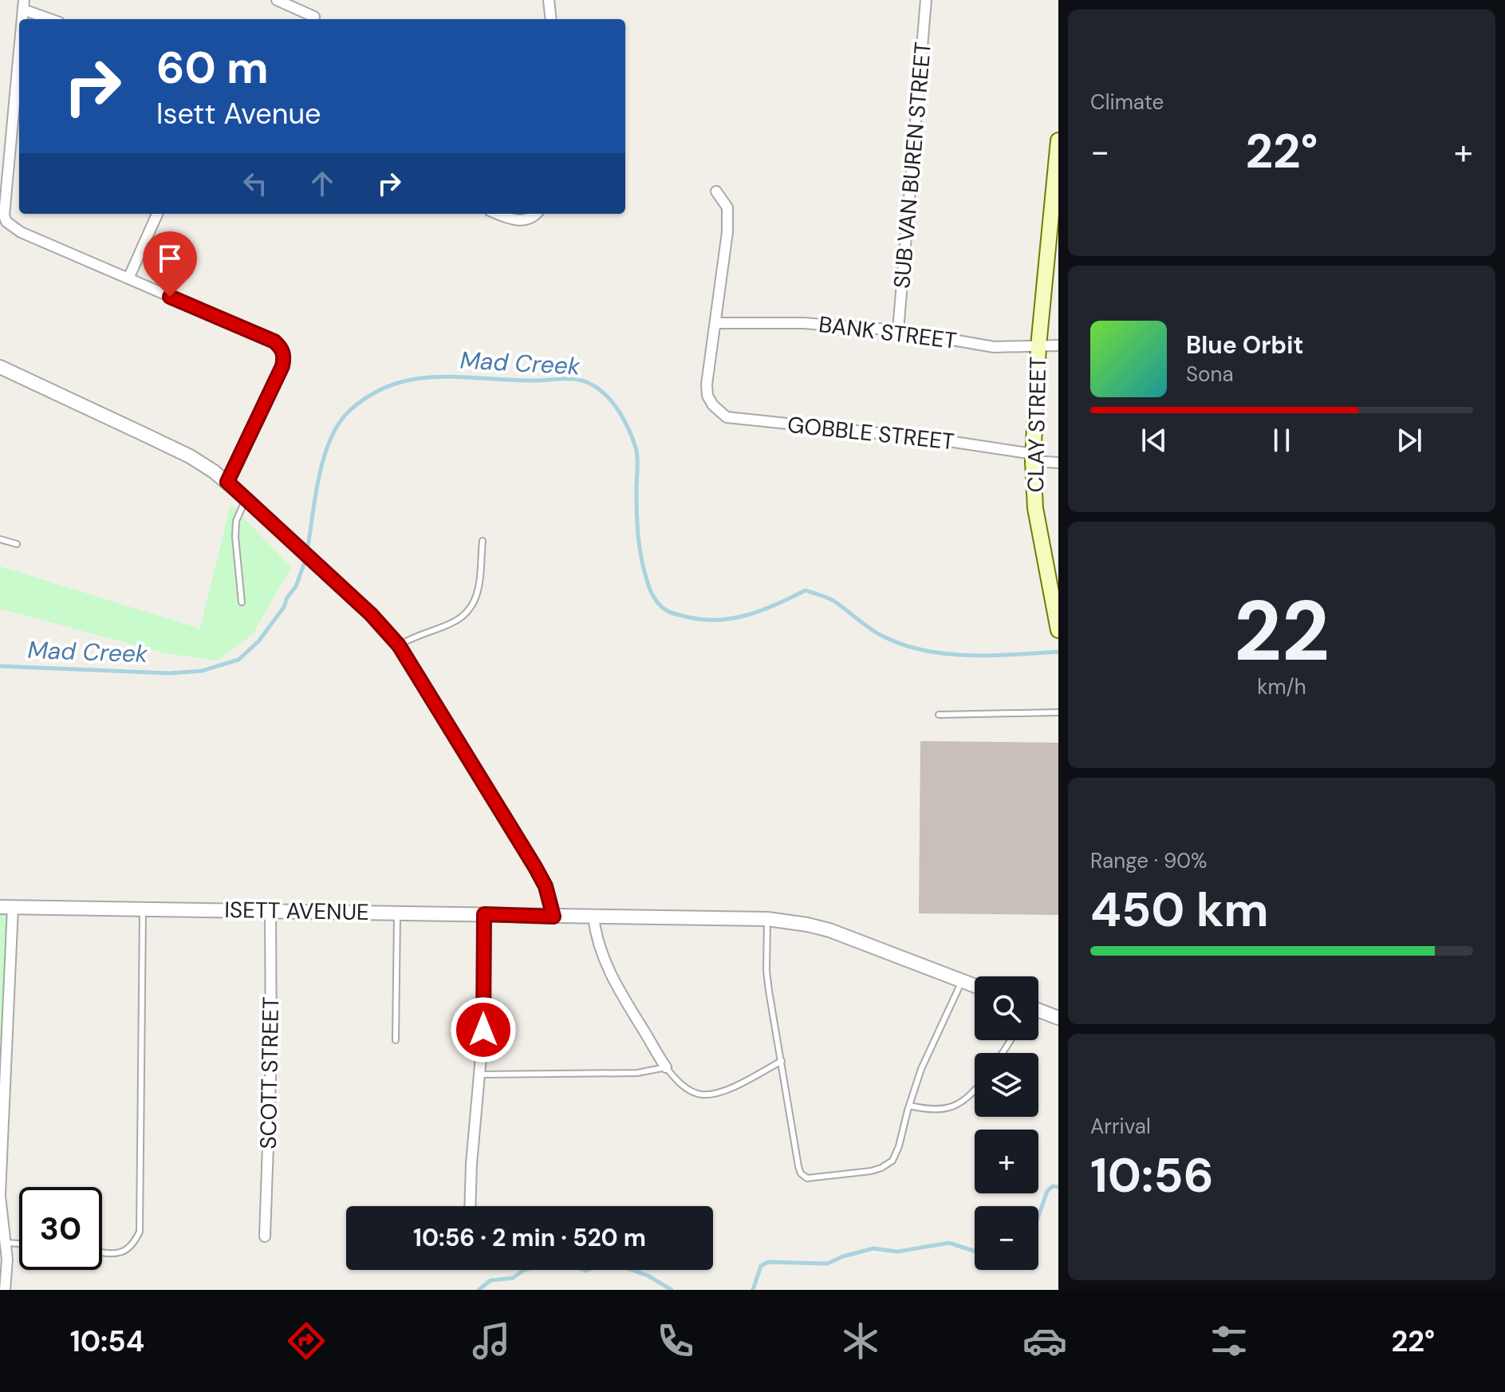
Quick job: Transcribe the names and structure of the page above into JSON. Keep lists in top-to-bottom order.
{
  "streets": {
    "main road": ["CLAY STREET"],
    "street": [
      "SUB VAN BUREN STREET",
      "BANK STREET",
      "GOBBLE STREET",
      "ISETT AVENUE",
      "SCOTT STREET"
    ]
  },
  "crossings": [
    ["SUB VAN BUREN STREET", "BANK STREET"],
    ["BANK STREET", "CLAY STREET"],
    ["BANK STREET", "GOBBLE STREET"],
    ["CLAY STREET", "GOBBLE STREET"],
    ["ISETT AVENUE", "SCOTT STREET"]
  ],
  "water": ["Mad Creek"],
  "page": {
    "tile": [
      "Climate",
      ["22", "km/h"],
      ["Range · 90%", "450 km"],
      ["Arrival", "10:56"]
    ],
    "turn": ["60 m", "Isett Avenue"],
    "heat": ["−", "22°", "+"],
    "song": ["Blue Orbit", "Sona"],
    "map_buttons": ["+", "−"],
    "limit": "30",
    "trip": "10:56 · 2 min · 520 m",
    "tabs": ["10:54", "22°"]
  }
}
